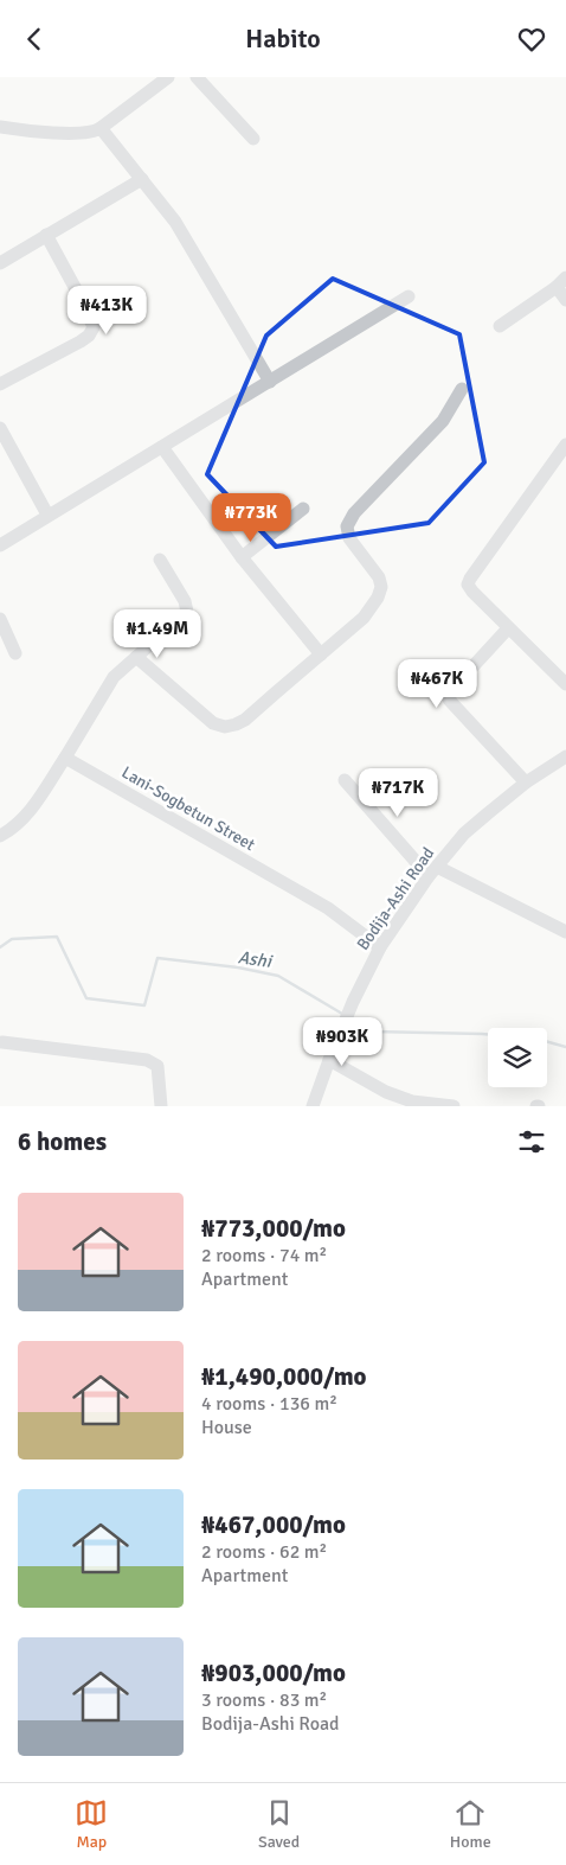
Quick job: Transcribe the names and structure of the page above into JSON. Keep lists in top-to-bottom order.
{
  "streets": {
    "street": ["Lani-Sogbetun Street", "Bodija-Ashi Road"]
  },
  "crossings": [
    ["Lani-Sogbetun Street", "Bodija-Ashi Road"]
  ],
  "water": ["Ashi"],
  "page": {
    "header": "Habito",
    "price": [
      "₦413K",
      "₦773K",
      "₦1.49M",
      "₦467K",
      "₦717K",
      "₦903K"
    ],
    "heading": "6 homes",
    "list": [
      {
        "name": "₦773,000/mo",
        "note": "2 rooms · 74 m² · Apartment"
      },
      {
        "name": "₦1,490,000/mo",
        "note": "4 rooms · 136 m² · House"
      },
      {
        "name": "₦467,000/mo",
        "note": "2 rooms · 62 m² · Apartment"
      },
      {
        "name": "₦903,000/mo",
        "note": "3 rooms · 83 m² · Bodija-Ashi Road"
      }
    ],
    "tabs": ["Map", "Saved", "Home"]
  }
}
